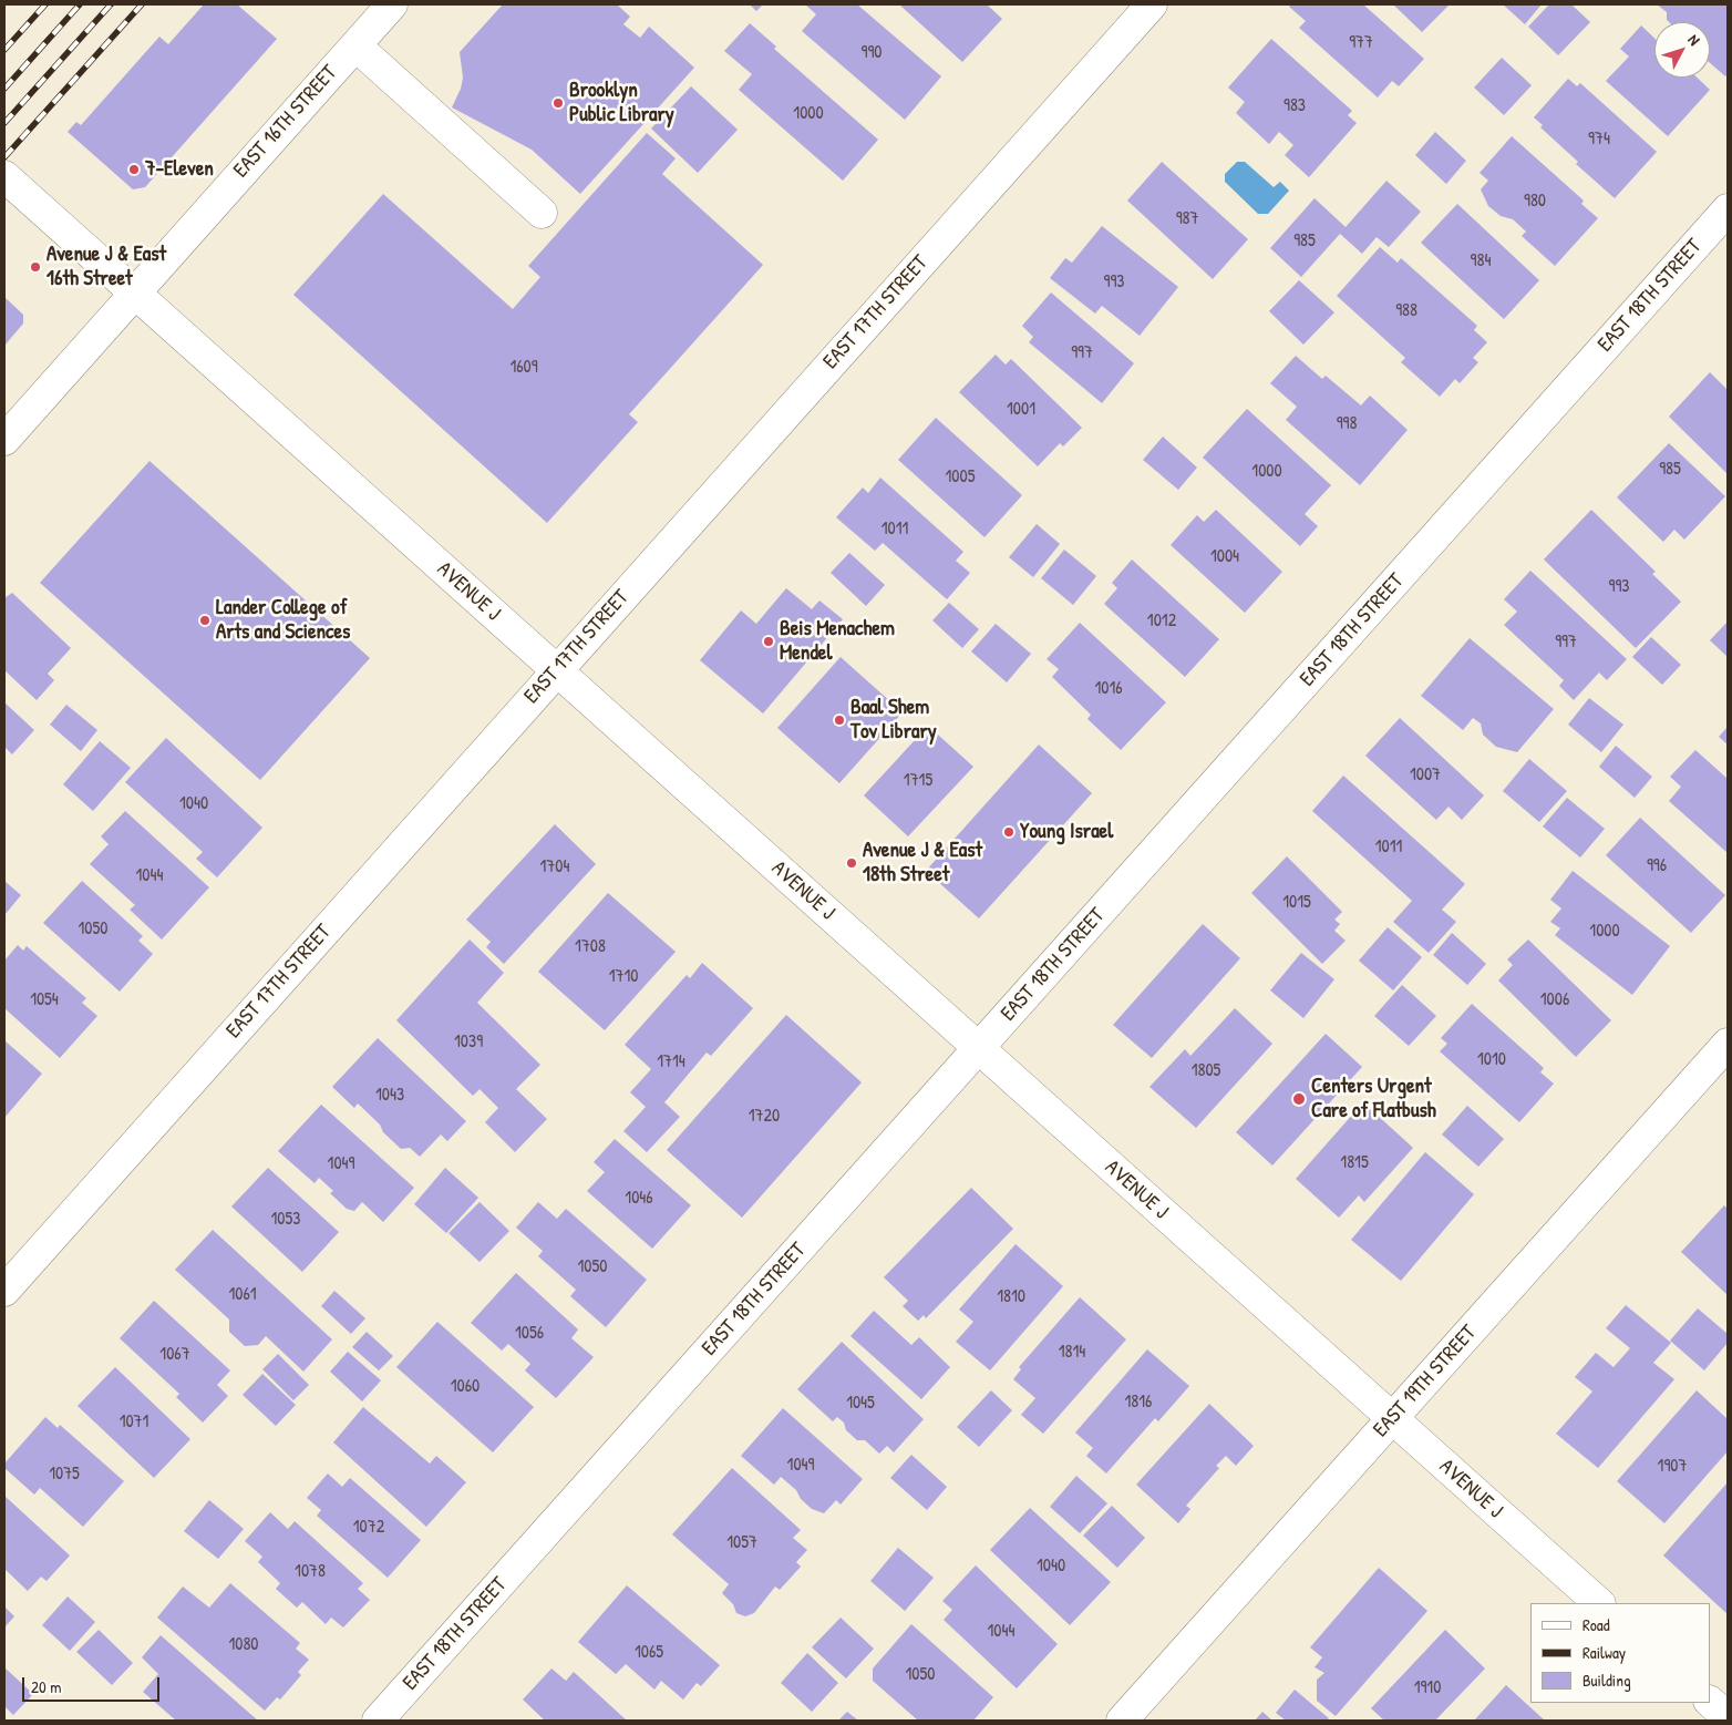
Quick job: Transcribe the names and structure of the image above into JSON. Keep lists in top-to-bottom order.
{
  "streets": {
    "street": [
      "EAST 16TH STREET",
      "EAST 18TH STREET",
      "EAST 17TH STREET",
      "AVENUE J",
      "EAST 19TH STREET"
    ]
  },
  "crossings": [
    ["EAST 16TH STREET", "AVENUE J"],
    ["EAST 18TH STREET", "AVENUE J"],
    ["EAST 17TH STREET", "AVENUE J"],
    ["AVENUE J", "EAST 19TH STREET"]
  ],
  "places": [
    "Brooklyn Public Library",
    "7-Eleven",
    "Avenue J & East 16th Street",
    "Lander College of Arts and Sciences",
    "Beis Menachem Mendel",
    "Baal Shem Tov Library",
    "Young Israel",
    "Avenue J & East 18th Street",
    "Centers Urgent Care of Flatbush"
  ],
  "house_numbers": [
    "977",
    "990",
    "983",
    "1000",
    "974",
    "980",
    "987",
    "985",
    "984",
    "993",
    "988",
    "997",
    "1609",
    "1001",
    "998",
    "985",
    "1000",
    "1005",
    "1011",
    "1004",
    "993",
    "1012",
    "997",
    "1016",
    "1007",
    "1715",
    "1040",
    "1011",
    "996",
    "1704",
    "1044",
    "1015",
    "1050",
    "1000",
    "1708",
    "1710",
    "1054",
    "1006",
    "1039",
    "1010",
    "1714",
    "1805",
    "1043",
    "1720",
    "1815",
    "1049",
    "1046",
    "1053",
    "1050",
    "1061",
    "1810",
    "1056",
    "1814",
    "1067",
    "1060",
    "1816",
    "1045",
    "1071",
    "1049",
    "1907",
    "1075",
    "1072",
    "1057",
    "1040",
    "1078",
    "1044",
    "1080",
    "1065",
    "1050",
    "1910"
  ],
  "legend": ["Road", "Railway", "Building"],
  "scale_bar": "20 m",
  "north": "top right"
}
